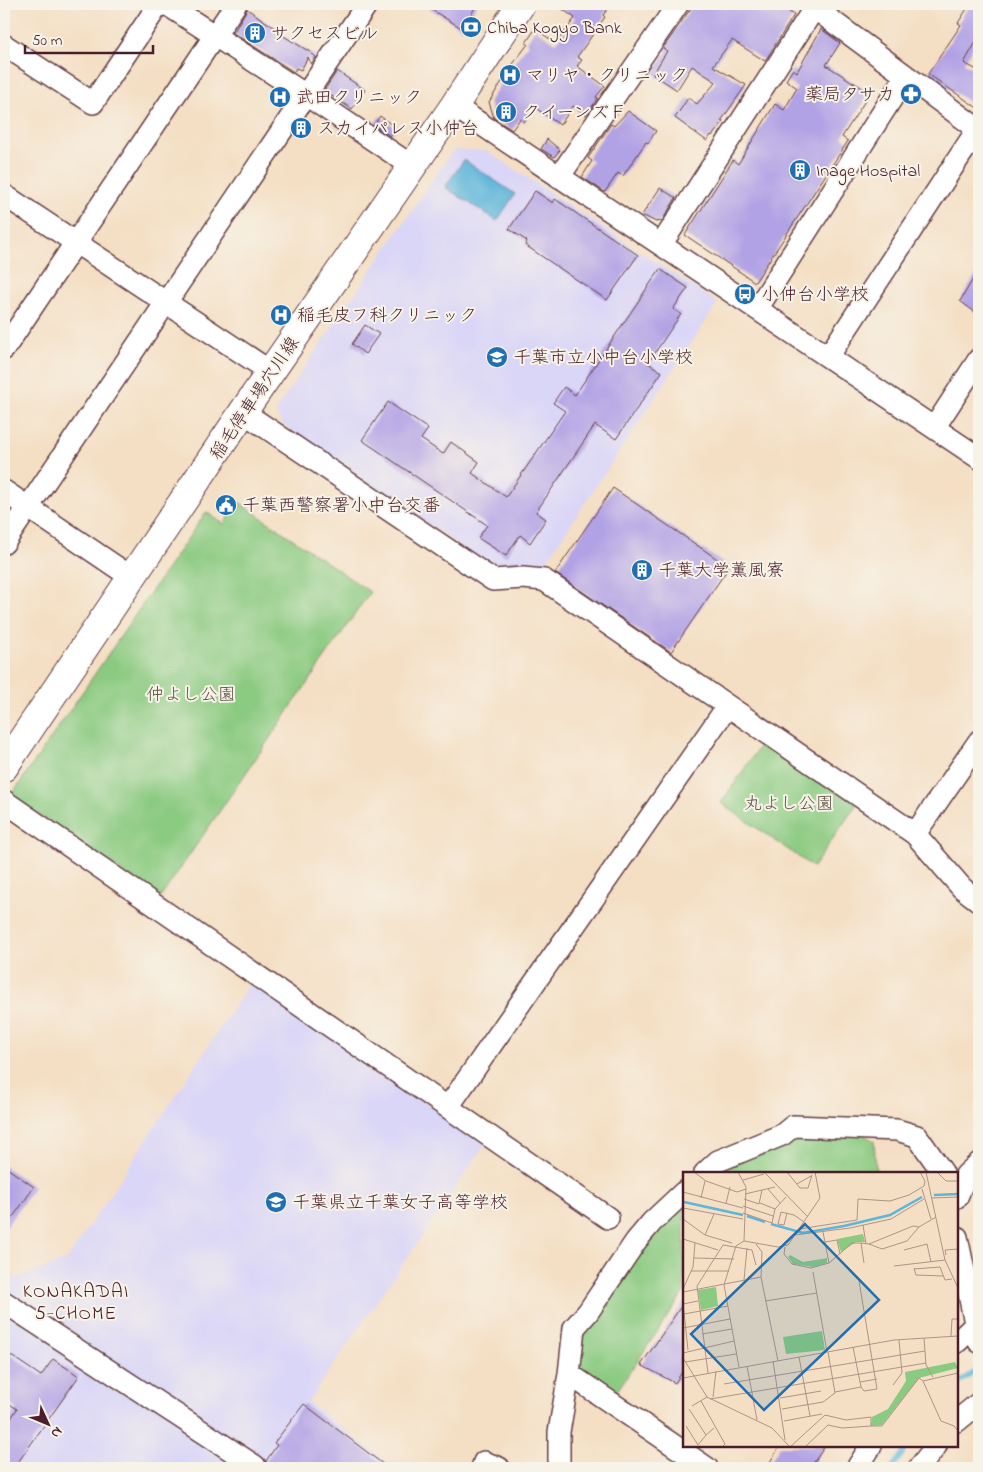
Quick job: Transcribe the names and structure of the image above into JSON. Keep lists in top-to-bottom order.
{
  "streets": {
    "main road": ["稲毛停車場穴川線"]
  },
  "districts": ["KONAKADAI 5-CHOME"],
  "parks": ["仲よし公園", "丸よし公園"],
  "places": {
    "bank": ["Chiba Kogyo Bank"],
    "building": [
      "サクセスビル",
      "クイーンズＦ",
      "スカイパレス小仲台",
      "Inage Hospital",
      "千葉大学薫風寮"
    ],
    "hospital": ["マリヤ・クリニック", "武田クリニック", "稲毛皮フ科クリニック"],
    "pharmacy": ["薬局タサカ"],
    "bus stop": ["小仲台小学校"],
    "school or university": ["千葉市立小中台小学校", "千葉県立千葉女子高等学校"],
    "public building": ["千葉西警察署小中台交番"]
  },
  "scale_bar": "50 m",
  "north": "bottom right"
}
